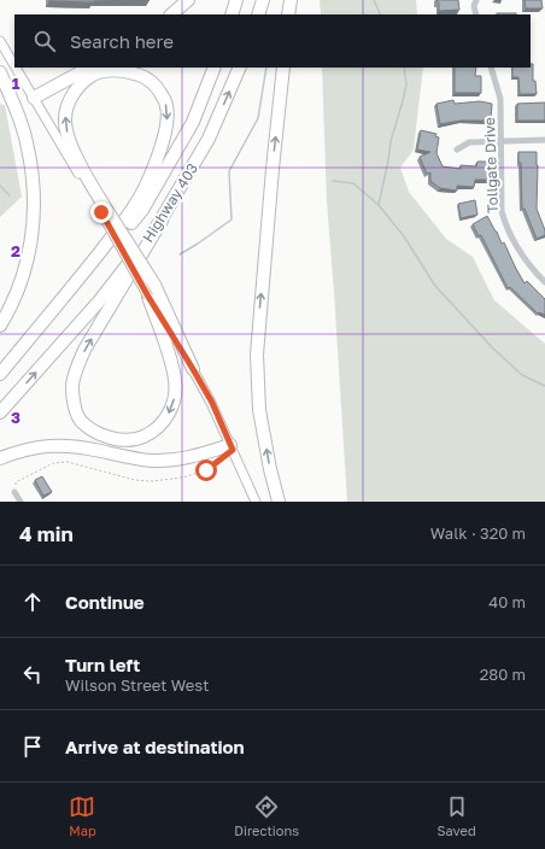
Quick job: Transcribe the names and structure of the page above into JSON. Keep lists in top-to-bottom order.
{
  "streets": {
    "highway": ["Highway 403"],
    "street": ["Tollgate Drive"]
  },
  "page": {
    "search": "Search here",
    "heading": ["4 min", "Walk · 320 m"],
    "list": [
      ["Continue", "40 m"],
      ["Turn left", "Wilson Street West", "280 m"],
      "Arrive at destination"
    ],
    "nav": ["Map", "Directions", "Saved"]
  },
  "grid": {
    "rows": ["1", "2", "3"]
  }
}
